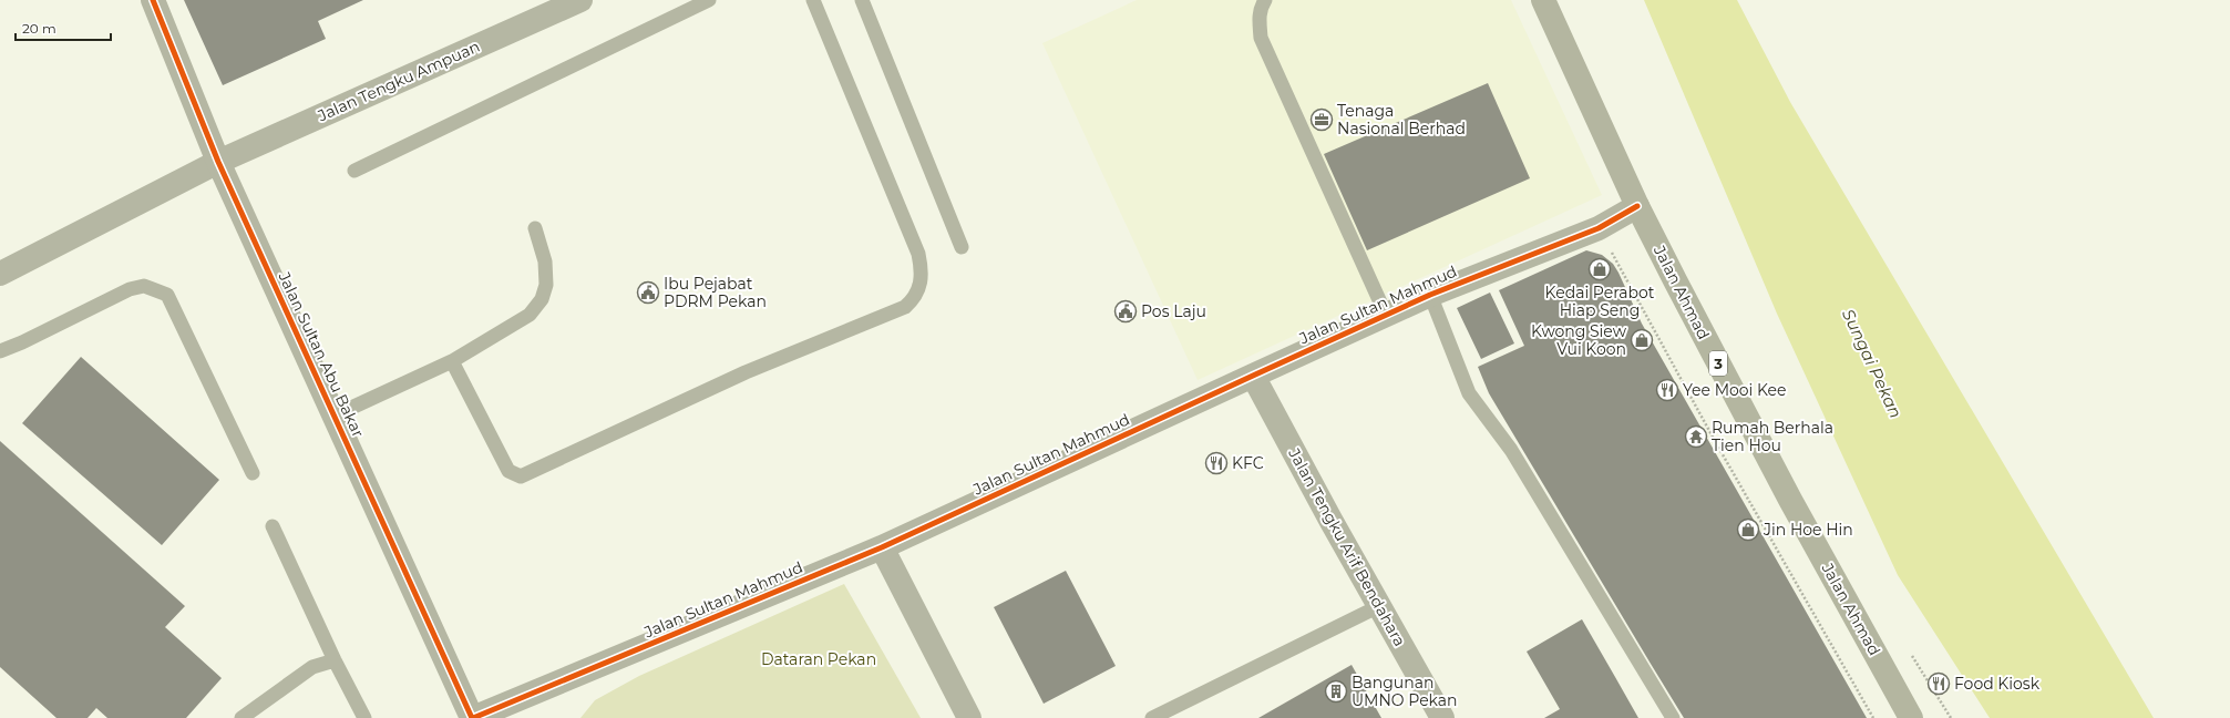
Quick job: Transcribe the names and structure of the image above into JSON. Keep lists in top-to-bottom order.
{
  "streets": {
    "highway": ["Jalan Ahmad", "3"],
    "street": [
      "Jalan Tengku Ampuan",
      "Jalan Sultan Mahmud",
      "Jalan Sultan Abu Bakar",
      "Jalan Tengku Arif Bendahara"
    ]
  },
  "crossings": [
    ["Jalan Tengku Ampuan", "Jalan Sultan Abu Bakar"],
    ["Jalan Ahmad", "Jalan Sultan Mahmud"],
    ["Jalan Sultan Mahmud", "Jalan Sultan Abu Bakar"],
    ["Jalan Sultan Mahmud", "Jalan Tengku Arif Bendahara"]
  ],
  "water": ["Sungai Pekan"],
  "parks": ["Dataran Pekan"],
  "places": {
    "office": ["Tenaga Nasional Berhad"],
    "shop": ["Kedai Perabot Hiap Seng", "Kwong Siew Vui Koon", "Jin Hoe Hin"],
    "public building": ["Ibu Pejabat PDRM Pekan", "Pos Laju"],
    "restaurant": ["Yee Mooi Kee", "KFC", "Food Kiosk"],
    "temple": ["Rumah Berhala Tien Hou"],
    "building": ["Bangunan UMNO Pekan"]
  },
  "scale_bar": "20 m"
}
